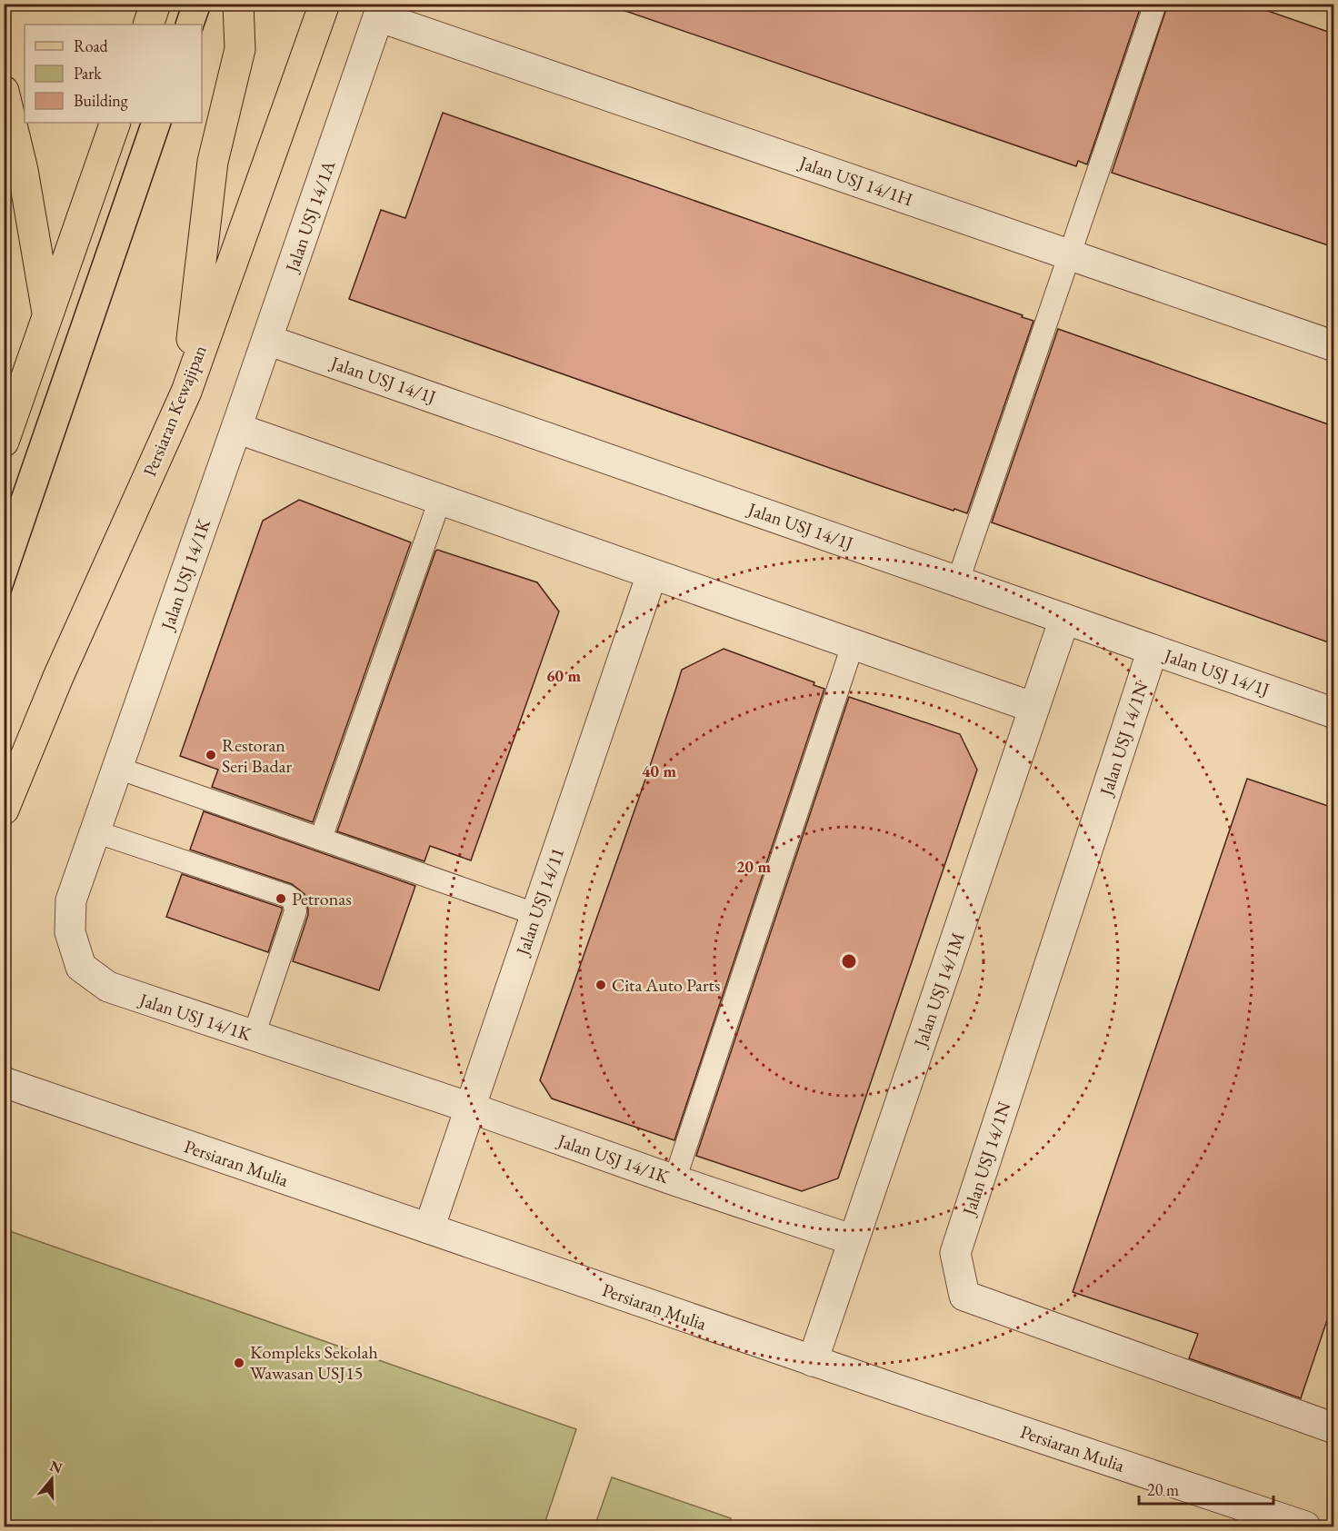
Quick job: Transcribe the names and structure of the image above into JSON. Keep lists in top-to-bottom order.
{
  "streets": {
    "main road": ["Persiaran Kewajipan"],
    "street": [
      "Jalan USJ 14/1H",
      "Jalan USJ 14/1A",
      "Jalan USJ 14/1J",
      "Jalan USJ 14/1K",
      "Jalan USJ 14/1N",
      "Jalan USJ 14/11",
      "Jalan USJ 14/1M",
      "Persiaran Mulia"
    ]
  },
  "crossings": [
    ["Jalan USJ 14/1H", "Jalan USJ 14/1A"],
    ["Jalan USJ 14/1A", "Jalan USJ 14/1J"],
    ["Jalan USJ 14/1A", "Jalan USJ 14/1K"],
    ["Jalan USJ 14/1J", "Jalan USJ 14/1N"],
    ["Jalan USJ 14/1J", "Jalan USJ 14/1M"],
    ["Jalan USJ 14/1K", "Jalan USJ 14/11"],
    ["Jalan USJ 14/1K", "Jalan USJ 14/1M"],
    ["Jalan USJ 14/11", "Persiaran Mulia"],
    ["Jalan USJ 14/1M", "Persiaran Mulia"]
  ],
  "places": [
    "Restoran Seri Badar",
    "Petronas",
    "Cita Auto Parts",
    "Kompleks Sekolah Wawasan USJ15"
  ],
  "legend": ["Road", "Park", "Building"],
  "scale_bar": "20 m",
  "north": "top",
  "rings": ["60 m", "40 m", "20 m"]
}
